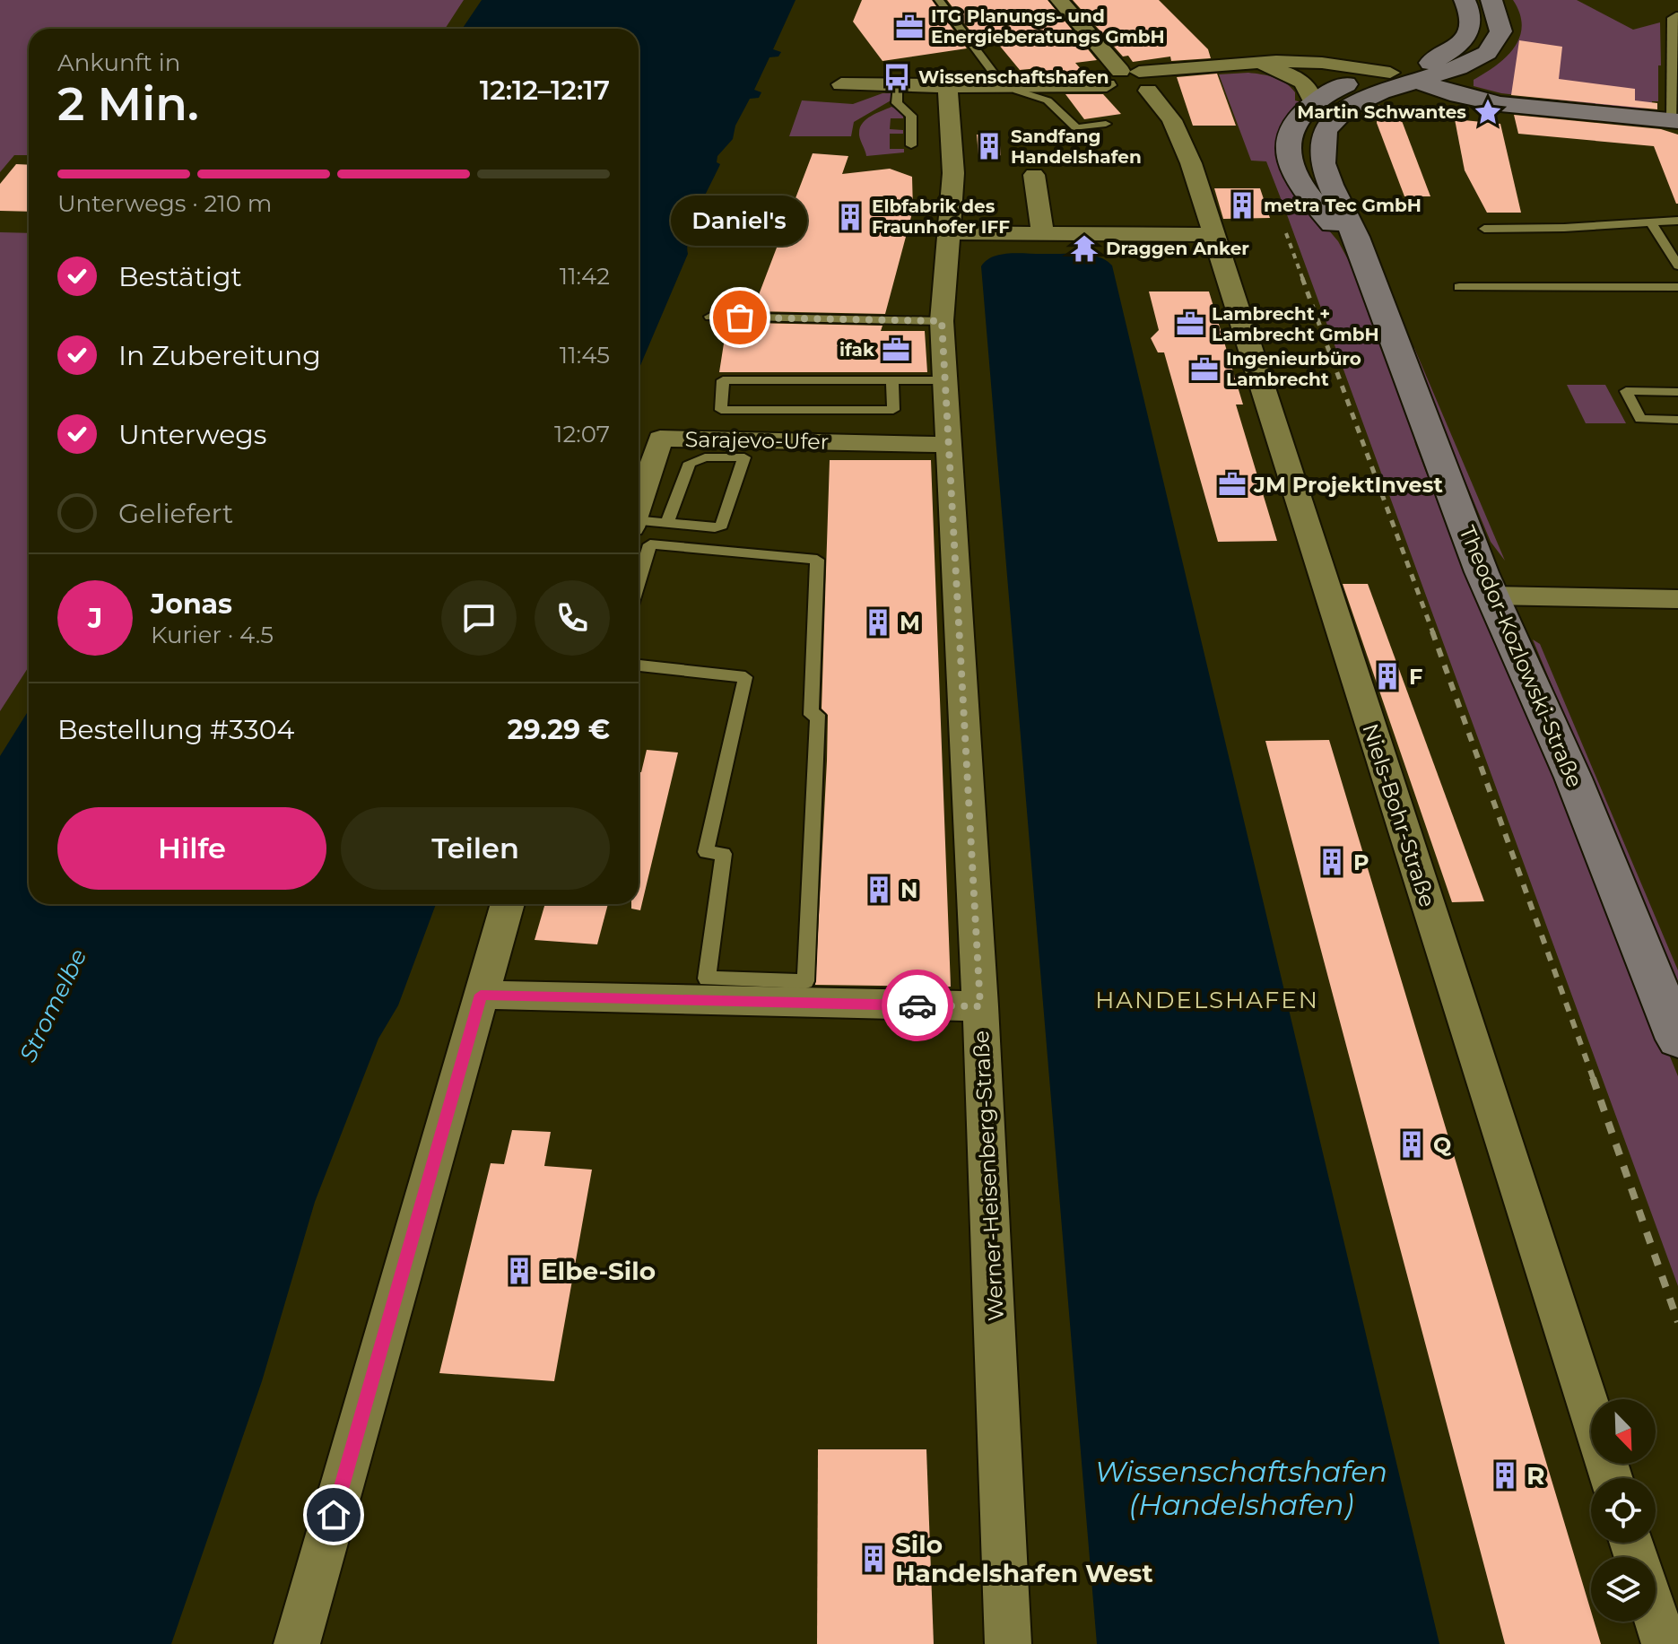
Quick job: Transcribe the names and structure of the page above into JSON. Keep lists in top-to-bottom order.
{
  "streets": {
    "main road": ["Theodor-Kozlowski-Straße"],
    "street": ["Sarajevo-Ufer", "Niels-Bohr-Straße", "Werner-Heisenberg-Straße"]
  },
  "crossings": [
    ["Sarajevo-Ufer", "Werner-Heisenberg-Straße"]
  ],
  "districts": ["HANDELSHAFEN"],
  "water": ["Stromelbe", "Wissenschaftshafen (Handelshafen)"],
  "places": {
    "office": [
      "ITG Planungs- und Energieberatungs GmbH",
      "Lambrecht + Lambrecht GmbH",
      "ifak",
      "Ingenieurbüro Lambrecht",
      "JM ProjektInvest"
    ],
    "bus stop": ["Wissenschaftshafen"],
    "place": ["Martin Schwantes"],
    "building": [
      "Sandfang Handelshafen",
      "metra Tec GmbH",
      "Elbfabrik des Fraunhofer IFF",
      "M",
      "F",
      "P",
      "N",
      "Q",
      "Elbe-Silo",
      "R",
      "Silo Handelshafen West"
    ],
    "temple": ["Draggen Anker"],
    "other": ["Daniel's"]
  },
  "north": "bottom right",
  "page": {
    "heading": ["2 Min.", "Ankunft in", "12:12–12:17"],
    "panel": [
      "Jonas",
      "Kurier · 4.5",
      "Bestellung #3304",
      "29.29 €"
    ],
    "bar": "Unterwegs · 210 m",
    "bubble": "Daniel's",
    "list": [
      ["Bestätigt", "11:42"],
      ["In Zubereitung", "11:45"],
      ["Unterwegs", "12:07"],
      "Geliefert"
    ],
    "round": "J",
    "buttons": ["Hilfe", "Teilen"]
  }
}
